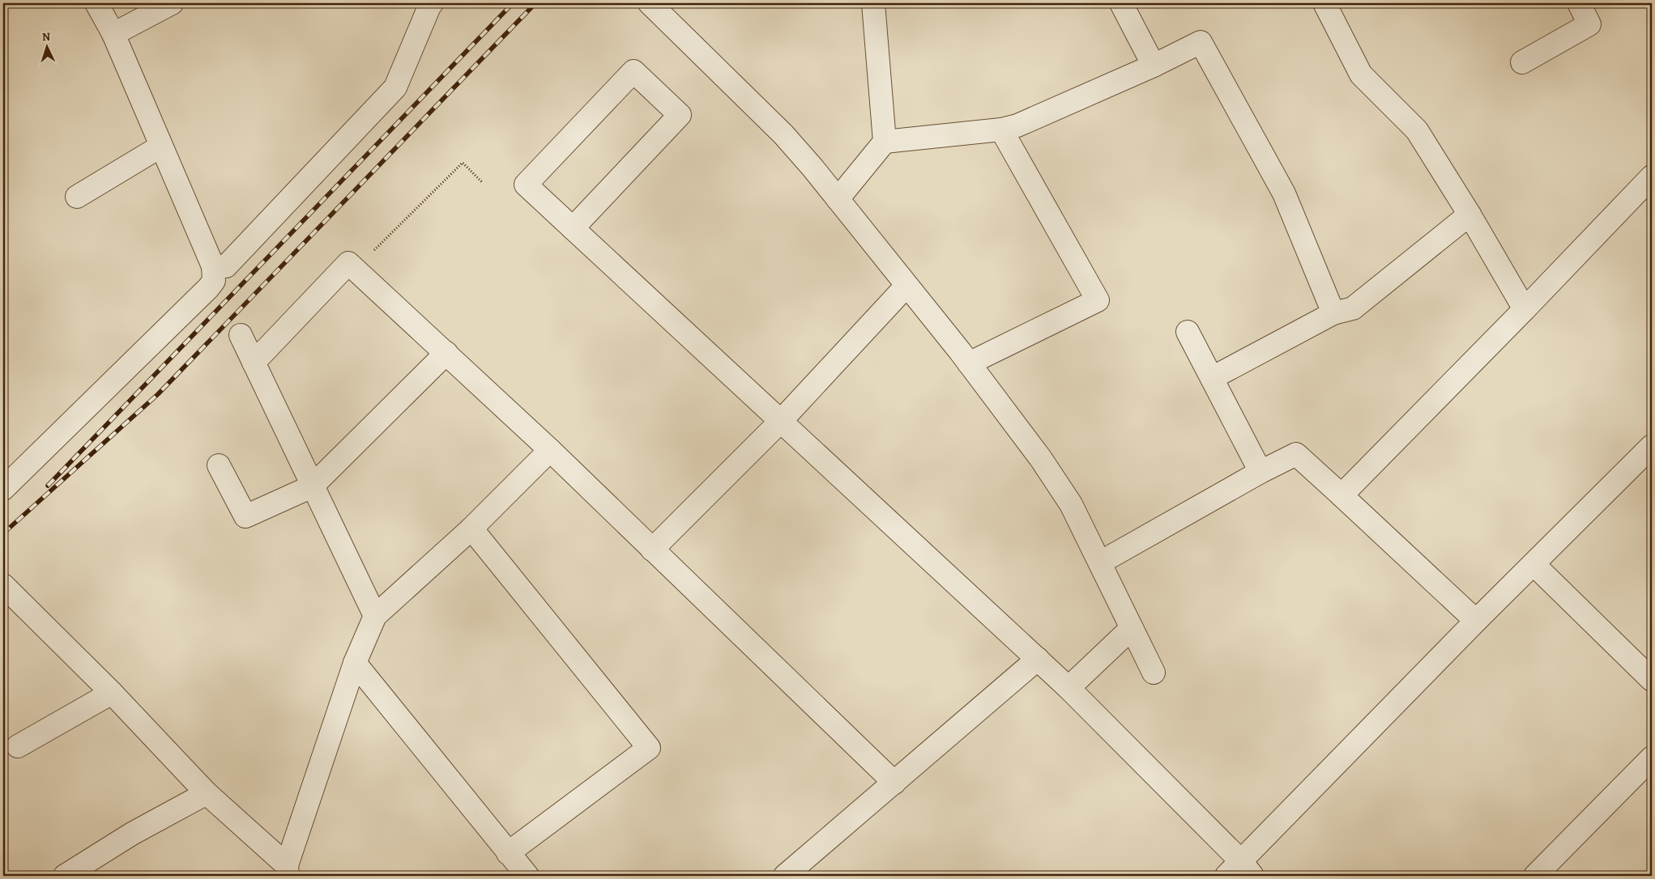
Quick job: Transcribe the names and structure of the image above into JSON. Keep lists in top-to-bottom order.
{
  "north": "top"
}
